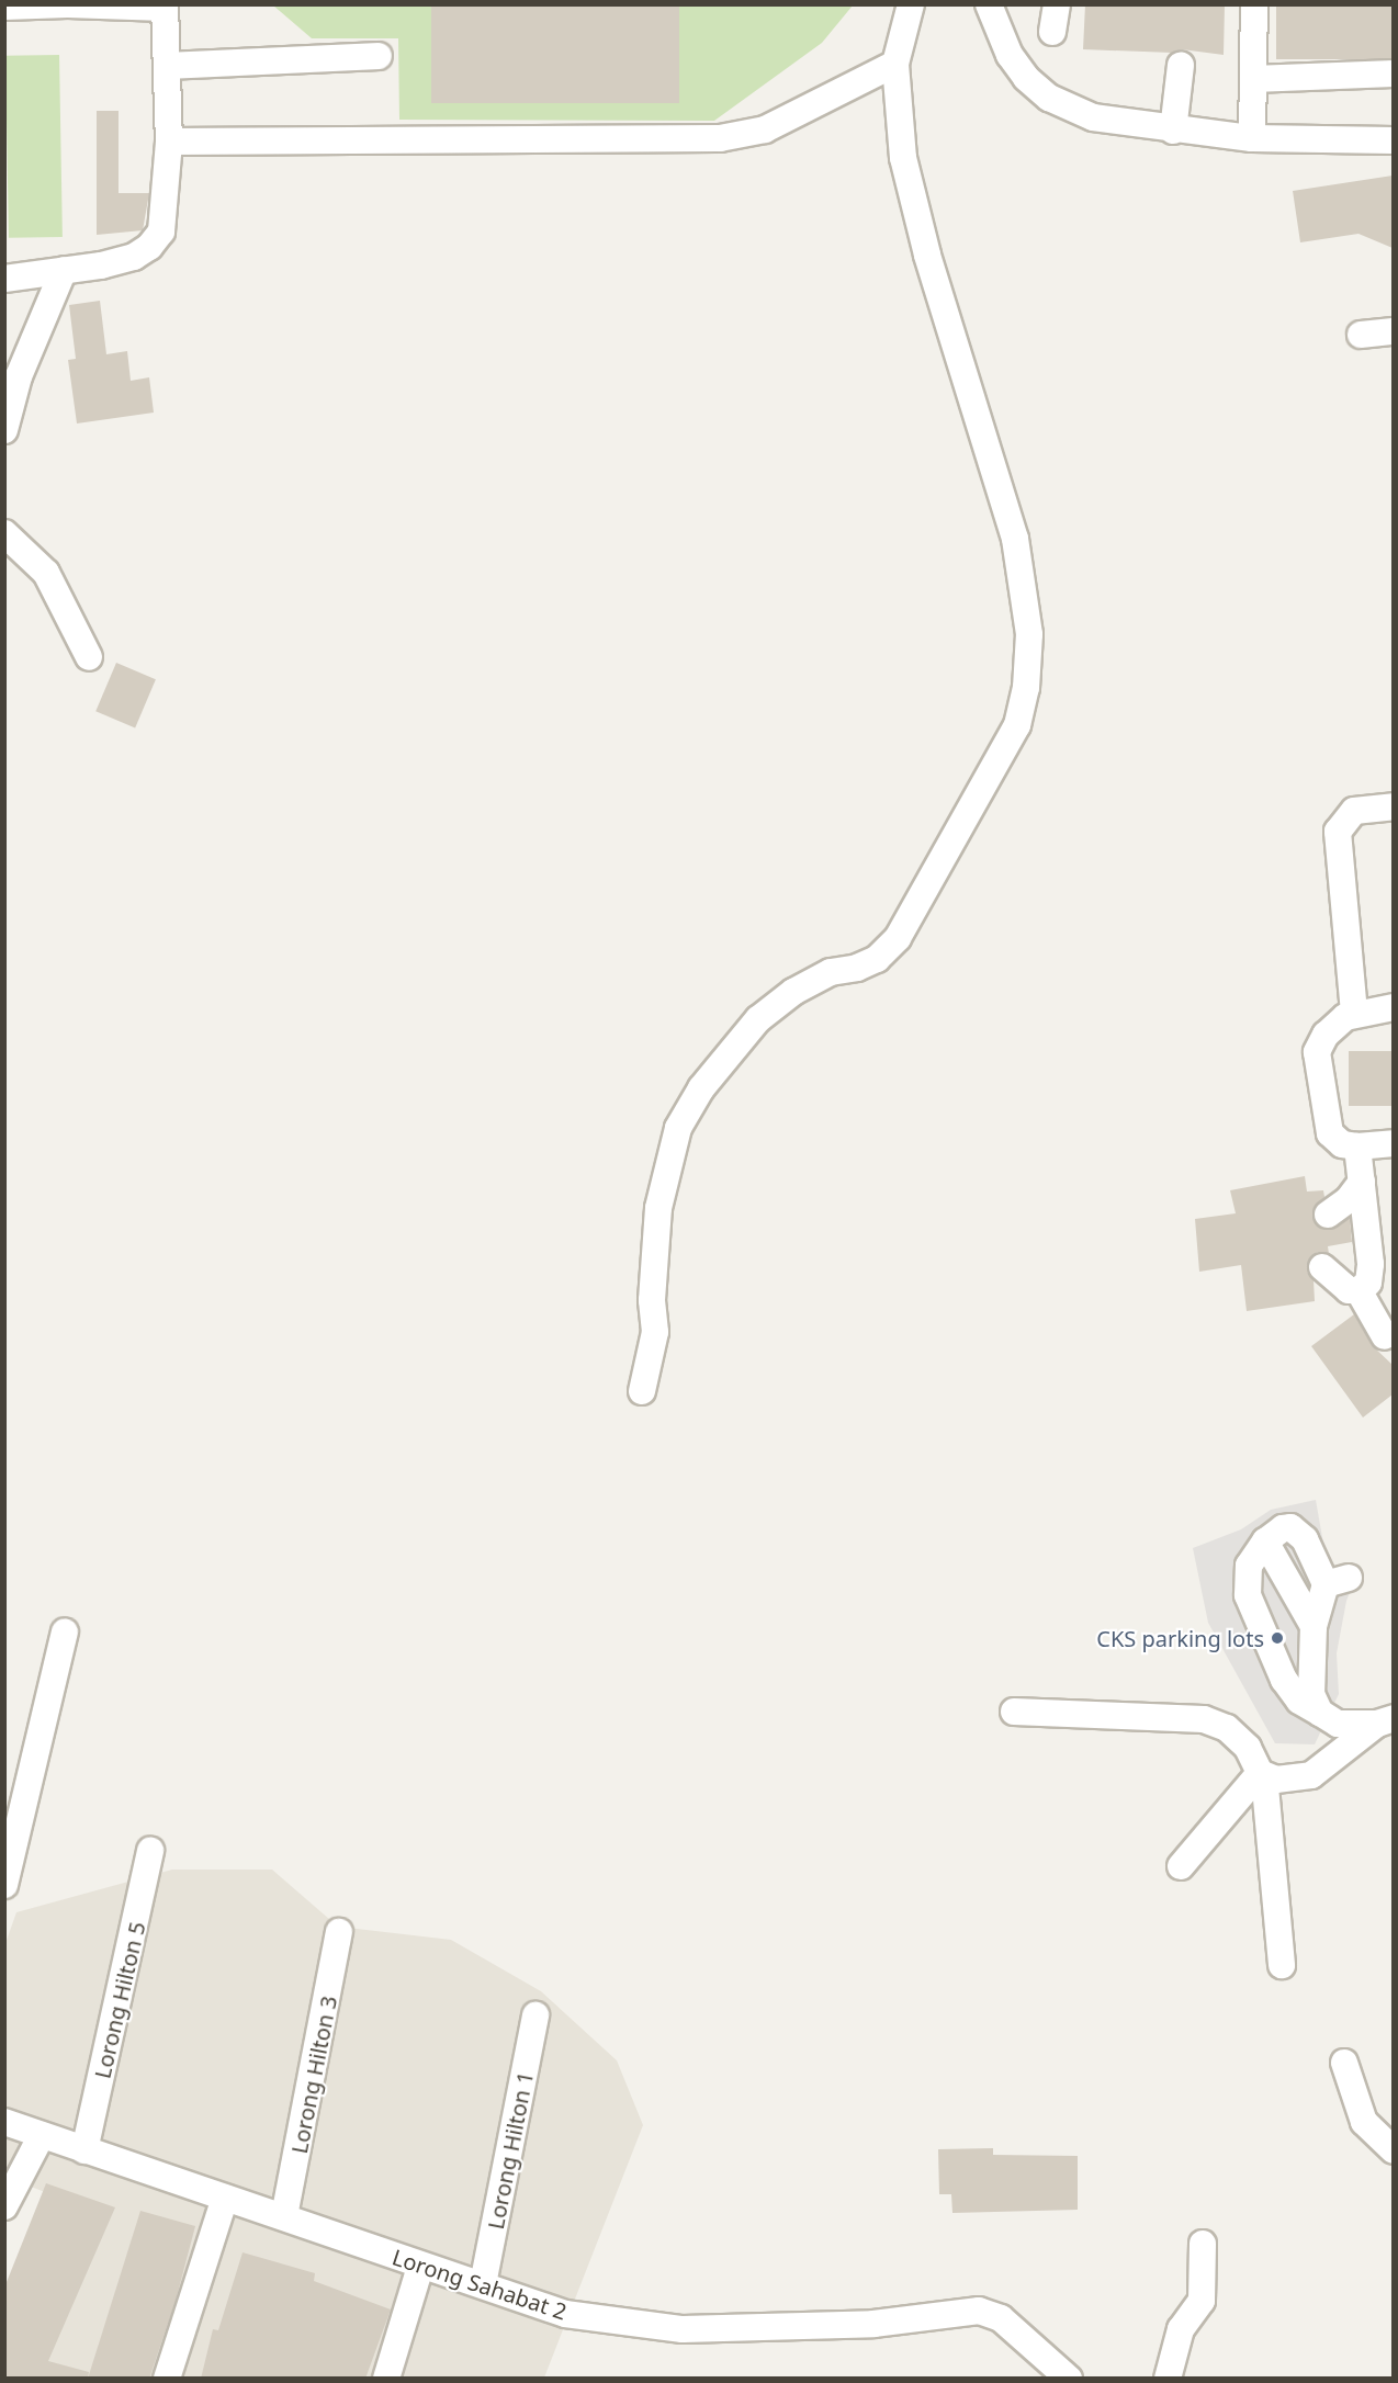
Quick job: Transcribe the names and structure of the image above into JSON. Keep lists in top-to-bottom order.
{
  "streets": {
    "street": [
      "Lorong Hilton 5",
      "Lorong Hilton 3",
      "Lorong Hilton 1",
      "Lorong Sahabat 2"
    ]
  },
  "crossings": [
    ["Lorong Hilton 5", "Lorong Sahabat 2"],
    ["Lorong Hilton 3", "Lorong Sahabat 2"],
    ["Lorong Hilton 1", "Lorong Sahabat 2"]
  ],
  "places": ["CKS parking lots"]
}
